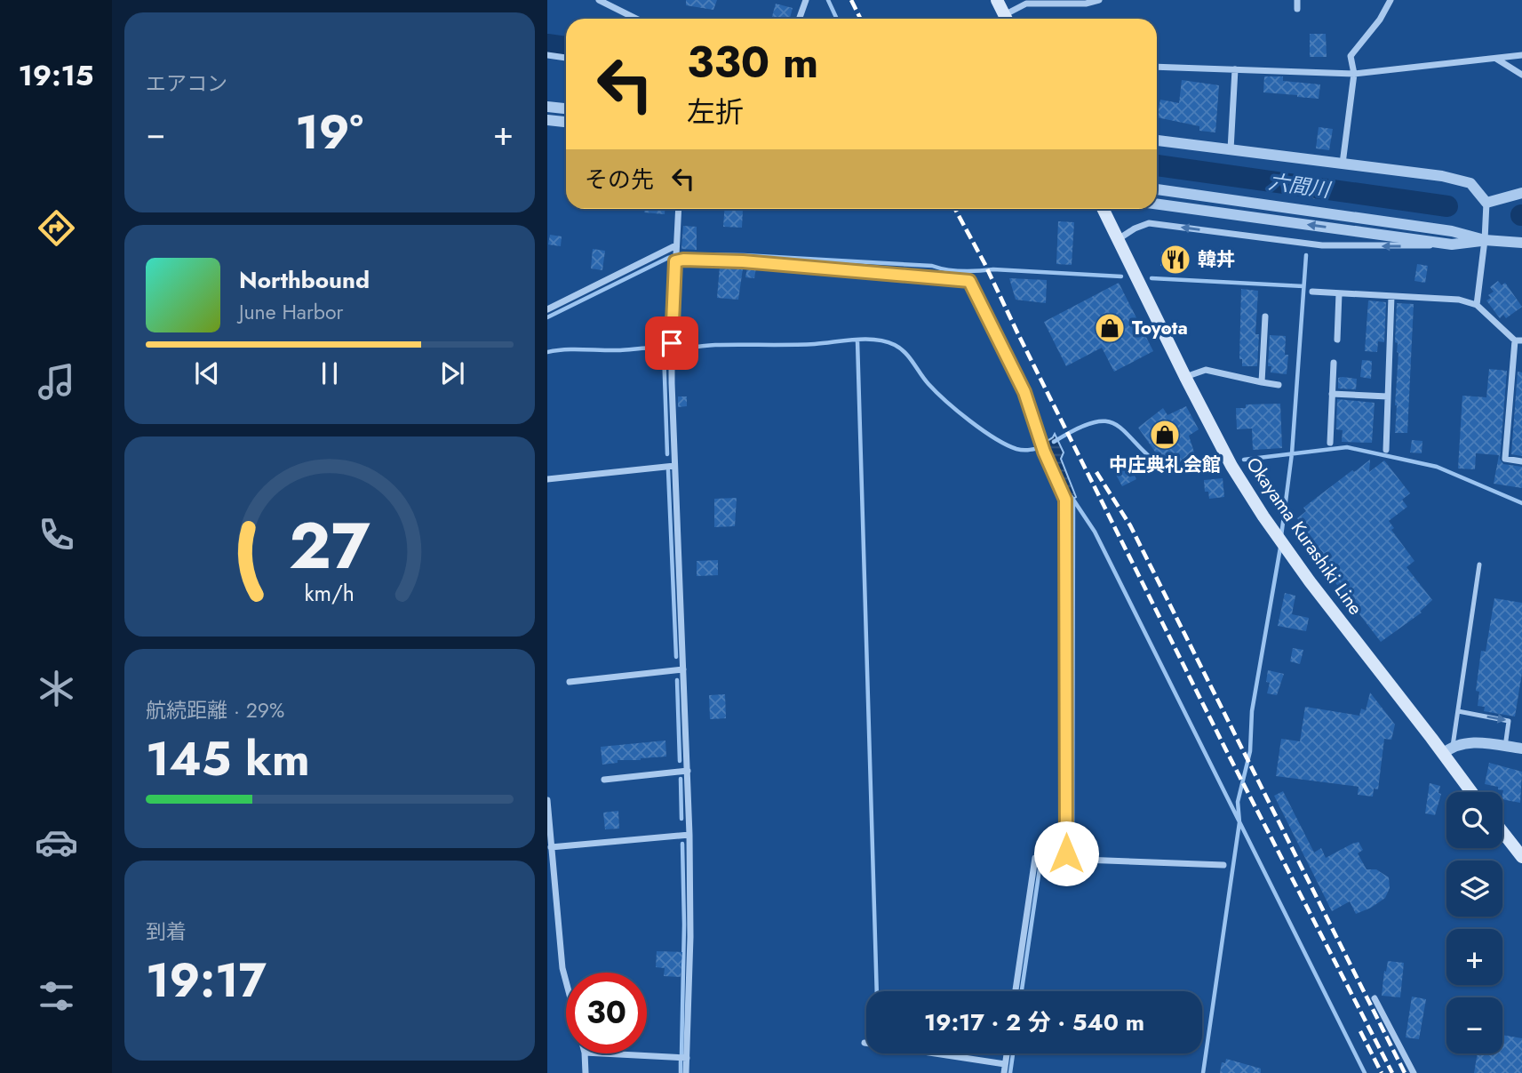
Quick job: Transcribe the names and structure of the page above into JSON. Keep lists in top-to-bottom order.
{
  "streets": {
    "main road": ["Okayama Kurashiki Line"]
  },
  "water": ["六間川"],
  "places": {
    "restaurant": ["韓丼"],
    "shop": ["Toyota", "中庄典礼会館"]
  },
  "page": {
    "tabs": "19:15",
    "tile": [
      "エアコン",
      ["航続距離 · 29%", "145 km"],
      ["到着", "19:17"]
    ],
    "turn": ["330 m", "左折"],
    "heat": ["−", "19°", "+"],
    "then": "その先",
    "song": ["Northbound", "June Harbor"],
    "map_buttons": ["+", "−"],
    "limit": "30",
    "trip": "19:17 · 2 分 · 540 m",
    "gauge": ["27", "km/h"]
  }
}
